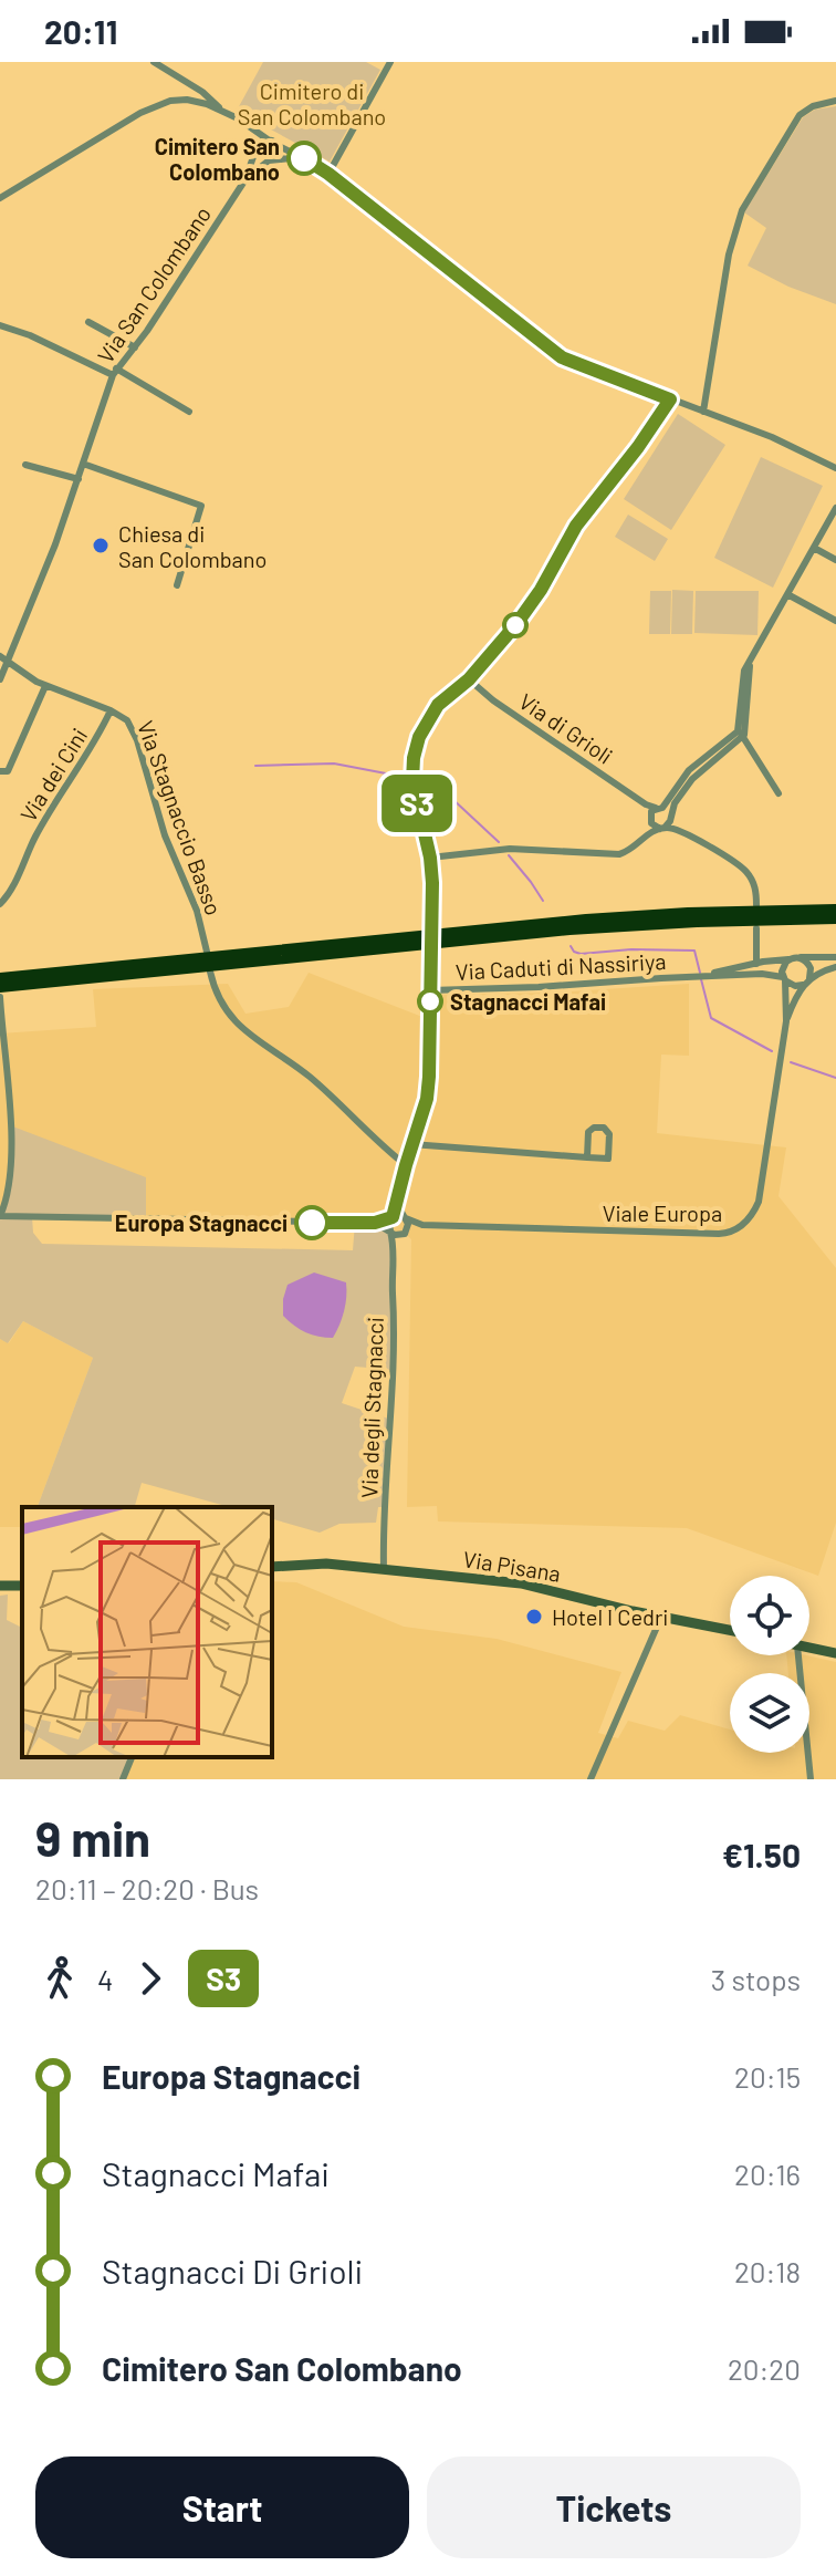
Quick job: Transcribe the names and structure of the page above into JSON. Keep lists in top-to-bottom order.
{
  "streets": {
    "main road": ["Via Pisana"],
    "street": [
      "Via San Colombano",
      "Via di Grioli",
      "Via dei Cini",
      "Via Stagnaccio Basso",
      "Via Caduti di Nassiriya",
      "Viale Europa",
      "Via degli Stagnacci"
    ]
  },
  "crossings": [
    ["Via San Colombano", "Via Stagnaccio Basso"],
    ["Via dei Cini", "Via Stagnaccio Basso"],
    ["Via Caduti di Nassiriya", "Viale Europa"],
    ["Via Caduti di Nassiriya", "Via degli Stagnacci"],
    ["Via degli Stagnacci", "Via Pisana"]
  ],
  "parks": ["Cimitero di San Colombano"],
  "places": [
    "Cimitero San Colombano",
    "Chiesa di San Colombano",
    "Stagnacci Mafai",
    "Europa Stagnacci",
    "Hotel I Cedri"
  ],
  "lines": ["bus line S3"],
  "page": {
    "status": "20:11",
    "on_map": "S3",
    "heading": ["9 min", "20:11 – 20:20 · Bus", "€1.50"],
    "legs": ["4", "S3", "3 stops"],
    "list": [
      {
        "name": "Europa Stagnacci",
        "value": "20:15"
      },
      {
        "name": "Stagnacci Mafai",
        "value": "20:16"
      },
      {
        "name": "Stagnacci Di Grioli",
        "value": "20:18"
      },
      {
        "name": "Cimitero San Colombano",
        "value": "20:20"
      }
    ],
    "buttons": ["Start", "Tickets"]
  }
}
